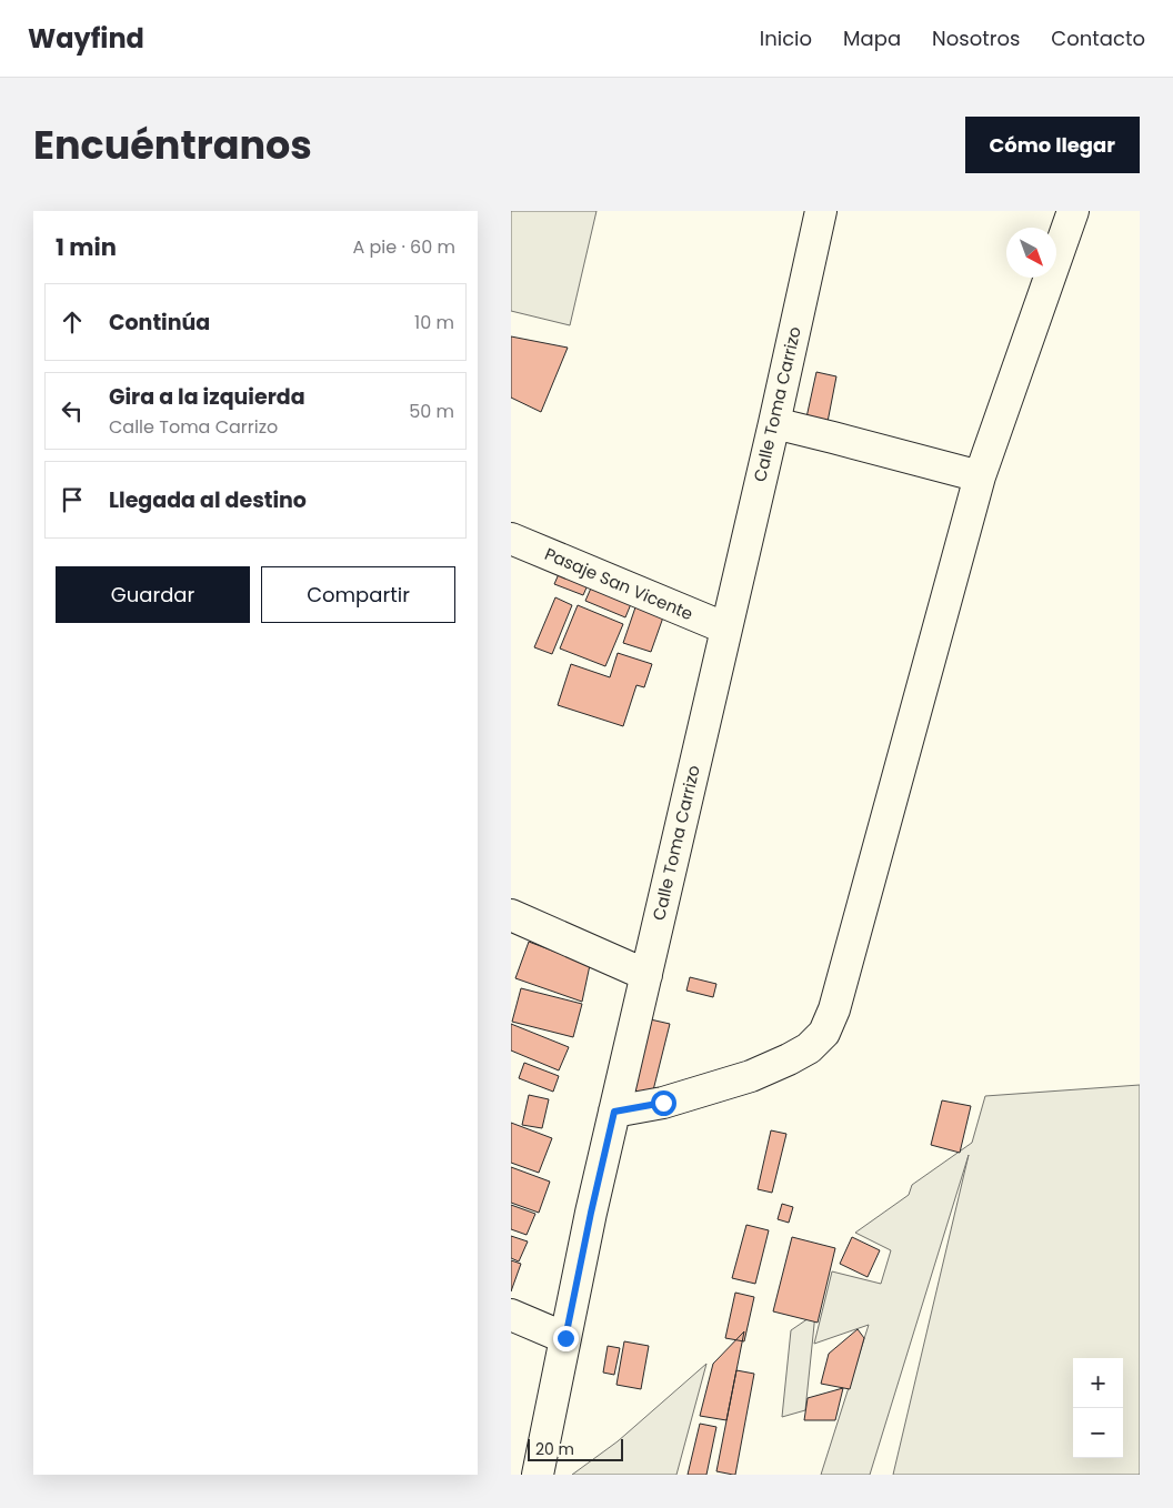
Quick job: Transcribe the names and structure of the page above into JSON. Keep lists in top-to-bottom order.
{
  "streets": {
    "street": ["Calle Toma Carrizo", "Pasaje San Vicente"]
  },
  "crossings": [
    ["Calle Toma Carrizo", "Pasaje San Vicente"]
  ],
  "scale_bar": "20 m",
  "north": "bottom right",
  "page": {
    "header": "Wayfind",
    "nav": [
      "Inicio",
      "Mapa",
      "Nosotros",
      "Contacto"
    ],
    "title": "Encuéntranos",
    "buttons": [
      "Cómo llegar",
      ["Guardar", "Compartir"]
    ],
    "heading": ["1 min", "A pie · 60 m"],
    "list": [
      ["Continúa", "10 m"],
      ["Gira a la izquierda", "Calle Toma Carrizo", "50 m"],
      "Llegada al destino"
    ],
    "map_buttons": ["+", "−"],
    "scale": "20 m"
  }
}
